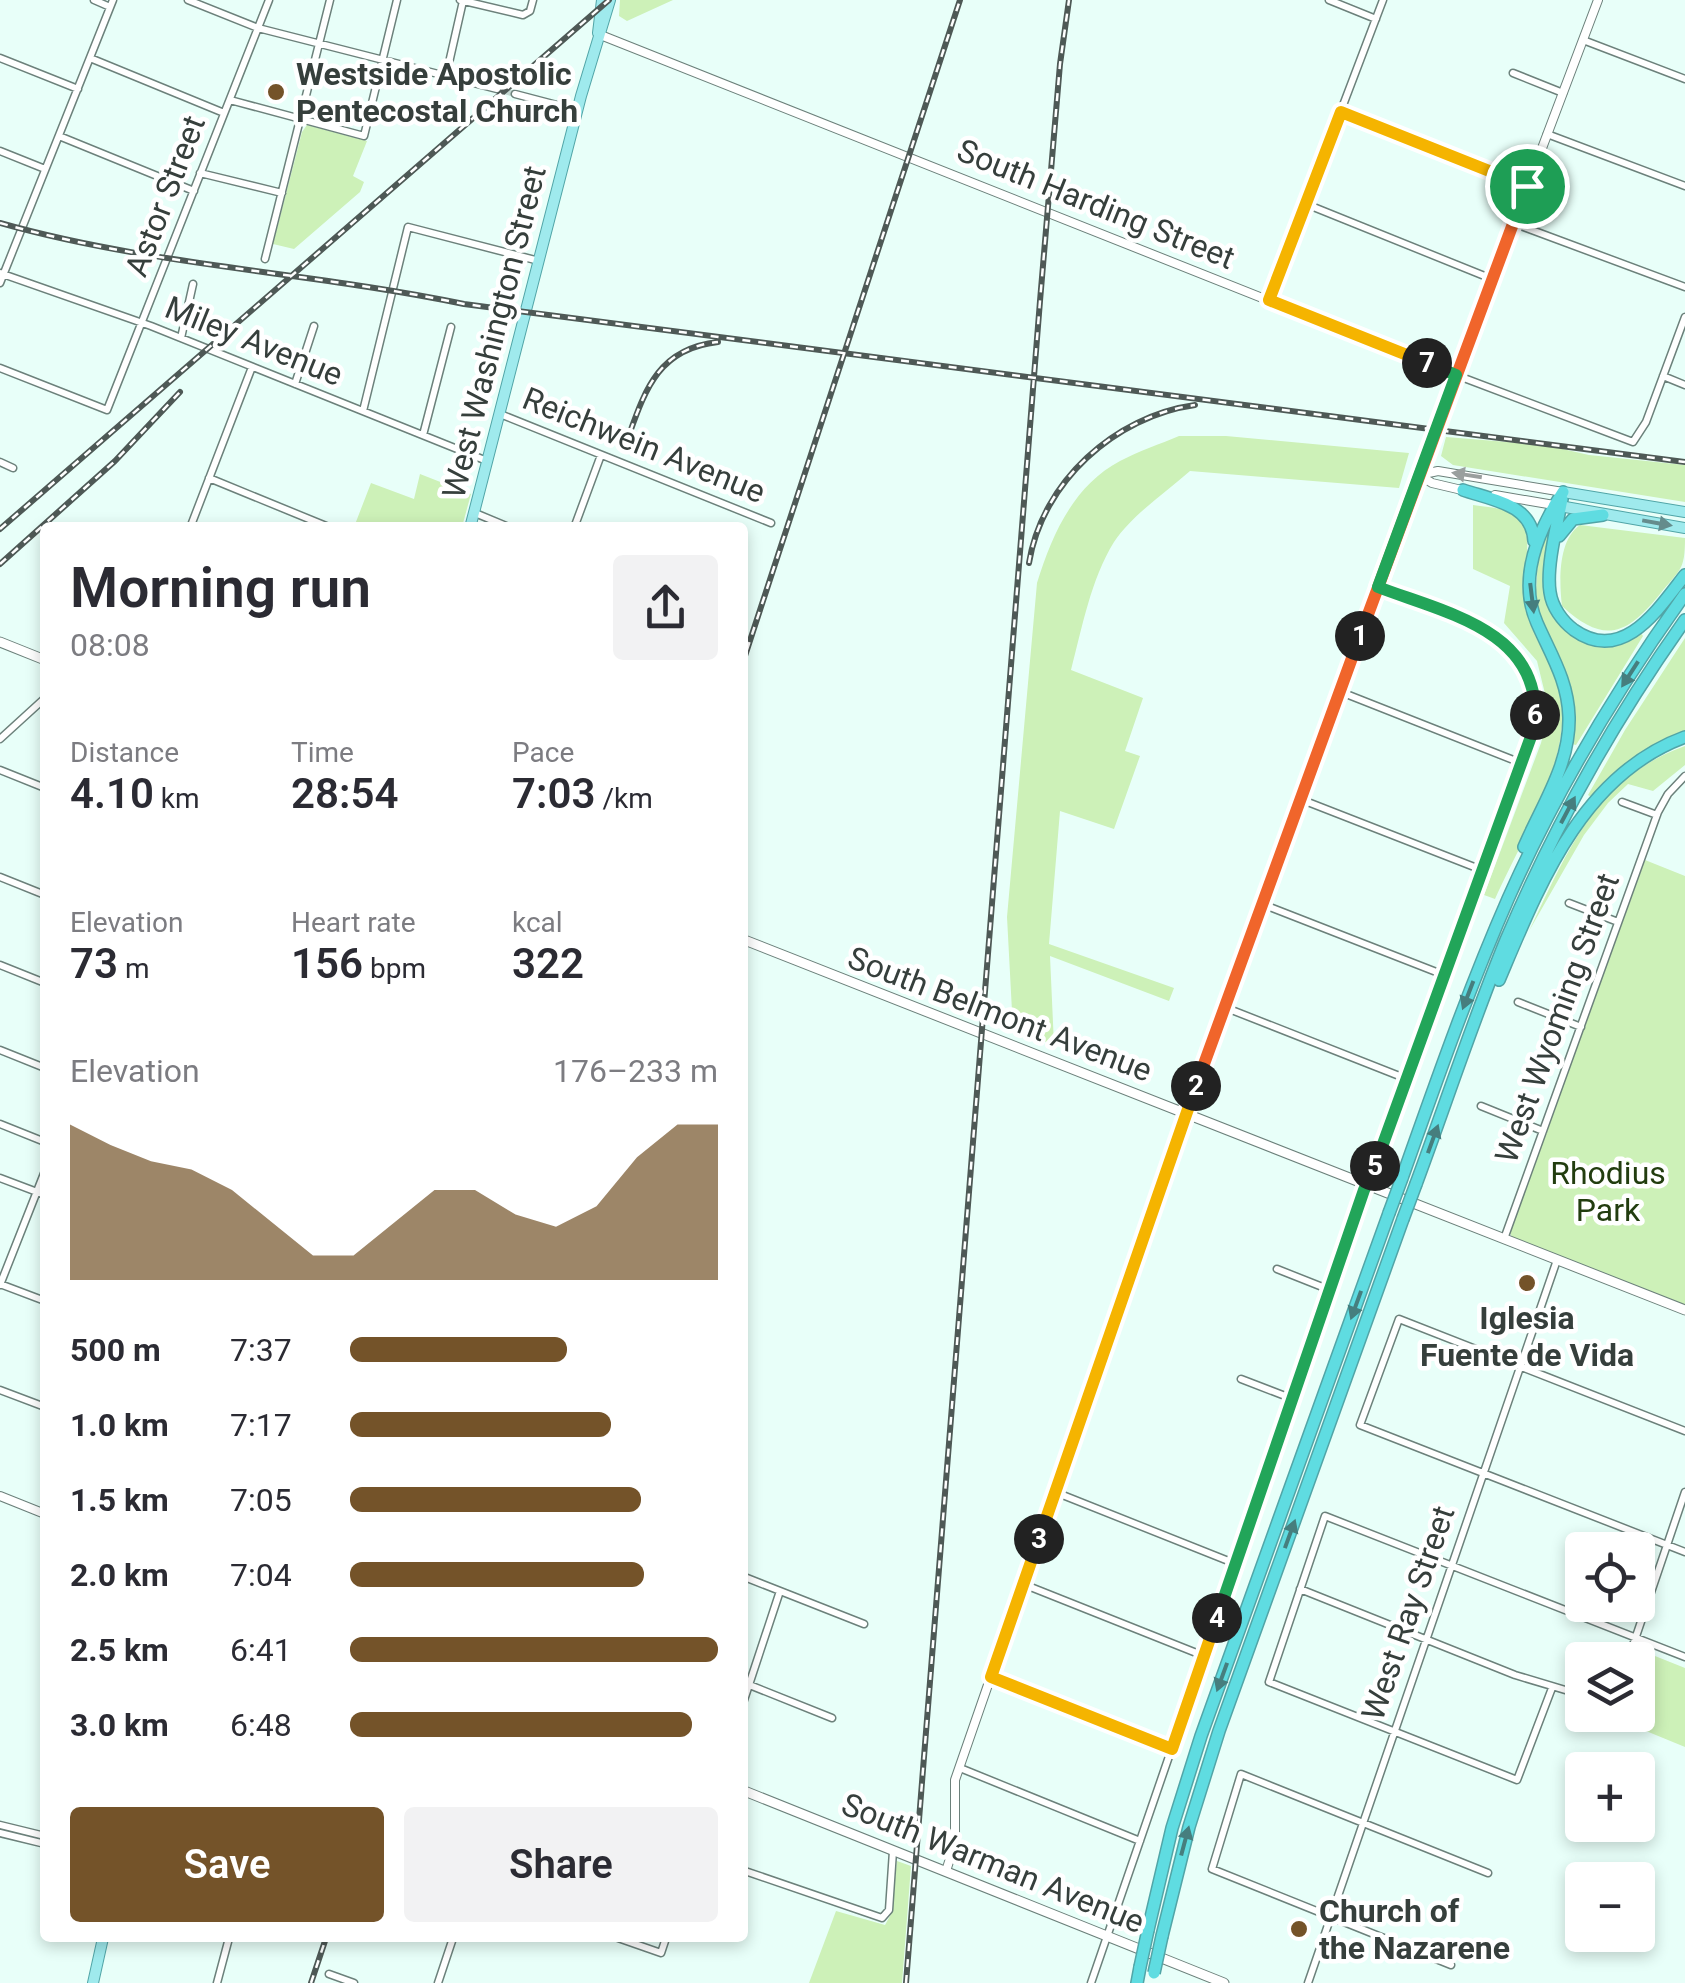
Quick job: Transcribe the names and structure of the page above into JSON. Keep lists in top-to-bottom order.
{
  "streets": {
    "main road": ["West Washington Street", "South Belmont Avenue", "South Warman Avenue"],
    "street": [
      "Astor Street",
      "South Harding Street",
      "Miley Avenue",
      "Reichwein Avenue",
      "West Wyoming Street",
      "West Ray Street"
    ]
  },
  "crossings": [
    ["Astor Street", "Miley Avenue"],
    ["South Harding Street", "West Washington Street"],
    ["West Washington Street", "Miley Avenue"],
    ["West Washington Street", "Reichwein Avenue"],
    ["South Belmont Avenue", "West Wyoming Street"],
    ["South Belmont Avenue", "West Ray Street"]
  ],
  "parks": ["Rhodius Park"],
  "places": ["Westside Apostolic Pentecostal Church", "Iglesia Fuente de Vida", "Church of the Nazarene"],
  "page": {
    "pins": [
      "7",
      "1",
      "6",
      "2",
      "5",
      "3",
      "4"
    ],
    "heading": ["Morning run", "08:08"],
    "stats": [
      ["Distance", "4.10 km"],
      ["Time", "28:54"],
      ["Pace", "7:03 /km"],
      ["Elevation", "73 m"],
      ["Heart rate", "156 bpm"],
      ["kcal", "322"]
    ],
    "chart": ["Elevation", "176–233 m"],
    "list": [
      {
        "name": "500 m",
        "note": "7:37"
      },
      {
        "name": "1.0 km",
        "note": "7:17"
      },
      {
        "name": "1.5 km",
        "note": "7:05"
      },
      {
        "name": "2.0 km",
        "note": "7:04"
      },
      {
        "name": "2.5 km",
        "note": "6:41"
      },
      {
        "name": "3.0 km",
        "note": "6:48"
      }
    ],
    "map_buttons": ["+", "−"],
    "buttons": ["Save", "Share"]
  }
}
